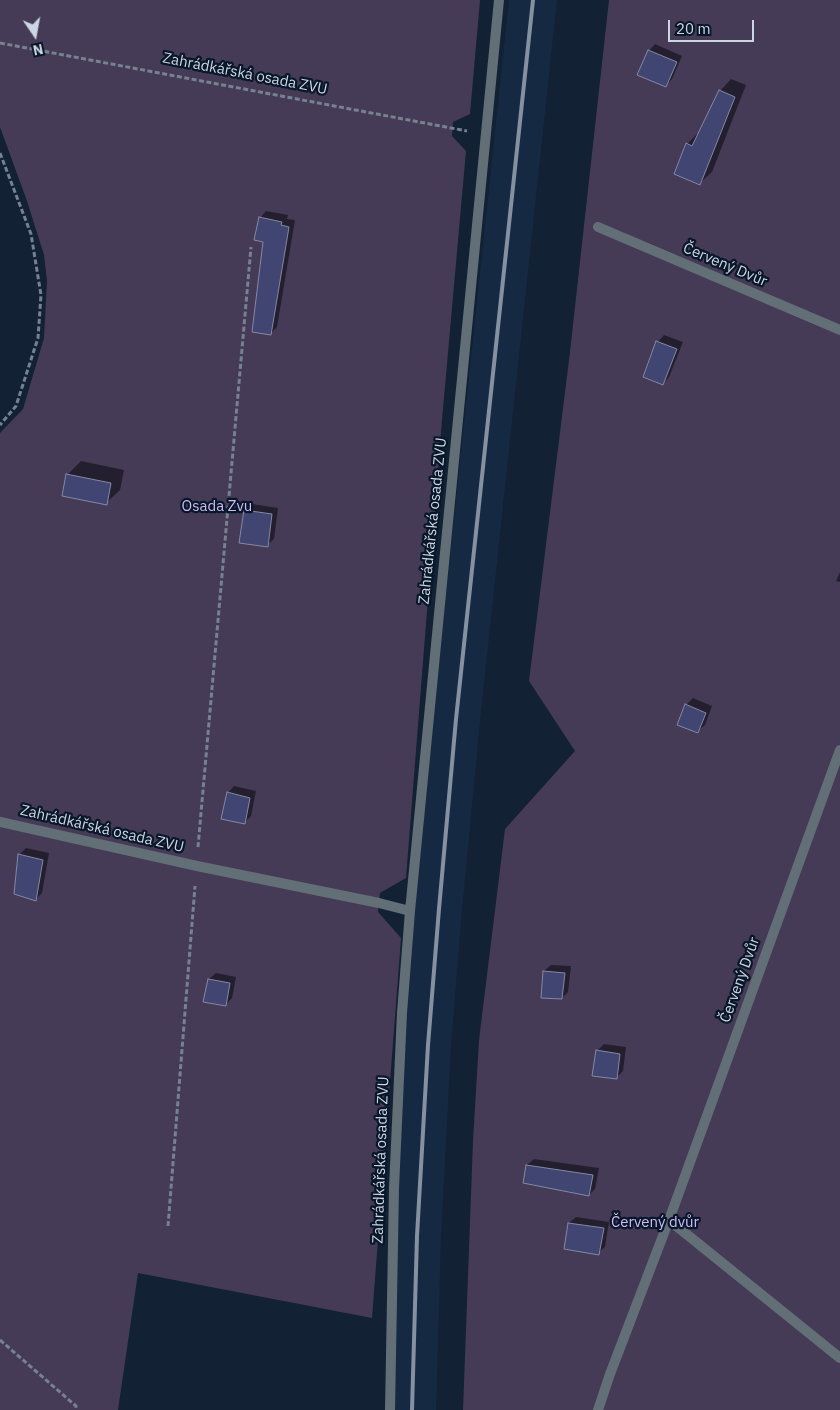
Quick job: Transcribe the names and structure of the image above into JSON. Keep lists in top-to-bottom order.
{
  "streets": {
    "street": ["Zahrádkářská osada ZVU", "Červený Dvůr"]
  },
  "parks": ["Osada Zvu", "Červený dvůr"],
  "scale_bar": "20 m",
  "north": "bottom"
}
